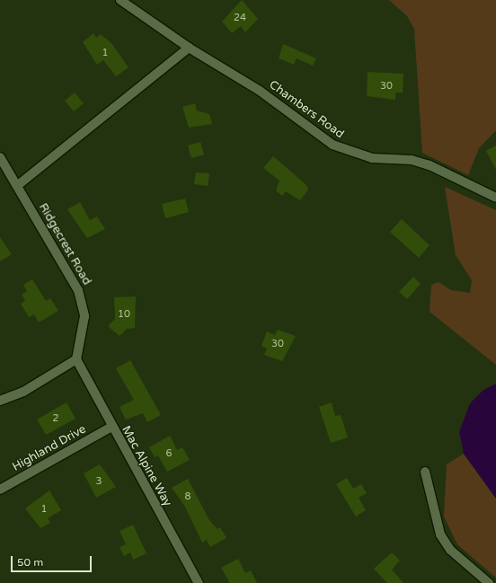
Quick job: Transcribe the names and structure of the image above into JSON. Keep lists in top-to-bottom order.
{
  "streets": {
    "street": [
      "Chambers Road",
      "Ridgecrest Road",
      "Highland Drive",
      "Mac Alpine Way"
    ]
  },
  "crossings": [
    ["Ridgecrest Road", "Mac Alpine Way"],
    ["Highland Drive", "Mac Alpine Way"]
  ],
  "house_numbers": [
    "24",
    "1",
    "30",
    "10",
    "30",
    "2",
    "6",
    "3",
    "8",
    "1"
  ],
  "scale_bar": "50 m"
}
